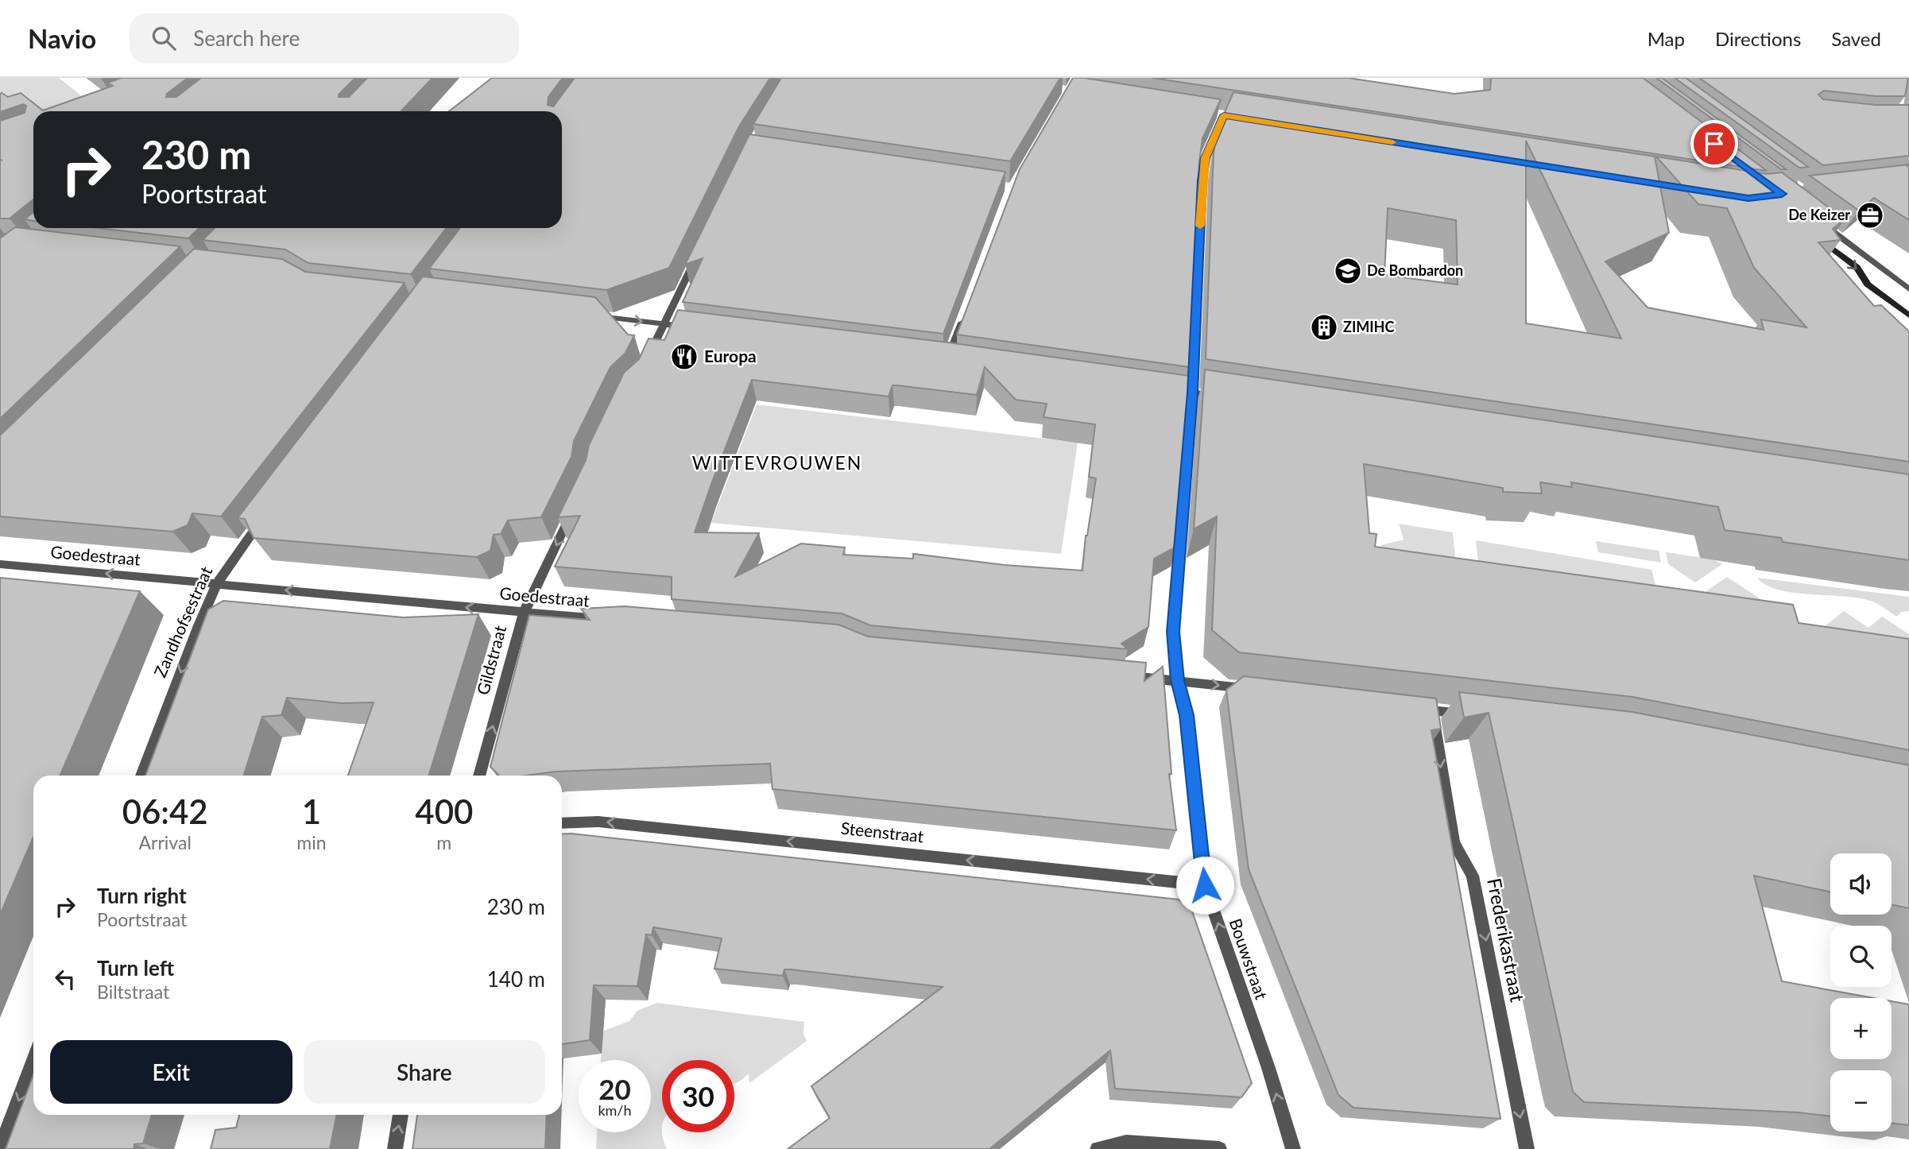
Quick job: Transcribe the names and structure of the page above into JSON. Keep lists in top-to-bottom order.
{
  "streets": {
    "street": [
      "Goedestraat",
      "Zandhofsestraat",
      "Gildstraat",
      "Steenstraat",
      "Frederikastraat",
      "Bouwstraat"
    ]
  },
  "crossings": [
    ["Goedestraat", "Zandhofsestraat"],
    ["Goedestraat", "Gildstraat"],
    ["Steenstraat", "Bouwstraat"]
  ],
  "one_way": [
    "Goedestraat",
    "Zandhofsestraat",
    "Steenstraat",
    "Frederikastraat"
  ],
  "districts": ["WITTEVROUWEN"],
  "places": {
    "office": ["De Keizer"],
    "school or university": ["De Bombardon"],
    "building": ["ZIMIHC"],
    "restaurant": ["Europa"]
  },
  "page": {
    "header": "Navio",
    "search": "Search here",
    "nav": ["Map", "Directions", "Saved"],
    "turn": ["230 m", "Poortstraat"],
    "eta": [
      "06:42",
      "Arrival",
      "1",
      "min",
      "400",
      "m"
    ],
    "map_buttons": ["+", "−"],
    "list": [
      {
        "name": "Turn right",
        "note": "Poortstraat",
        "value": "230 m"
      },
      {
        "name": "Turn left",
        "note": "Biltstraat",
        "value": "140 m"
      }
    ],
    "buttons": ["Exit", "Share"],
    "speed": "20 km/h",
    "limit": "30"
  }
}
